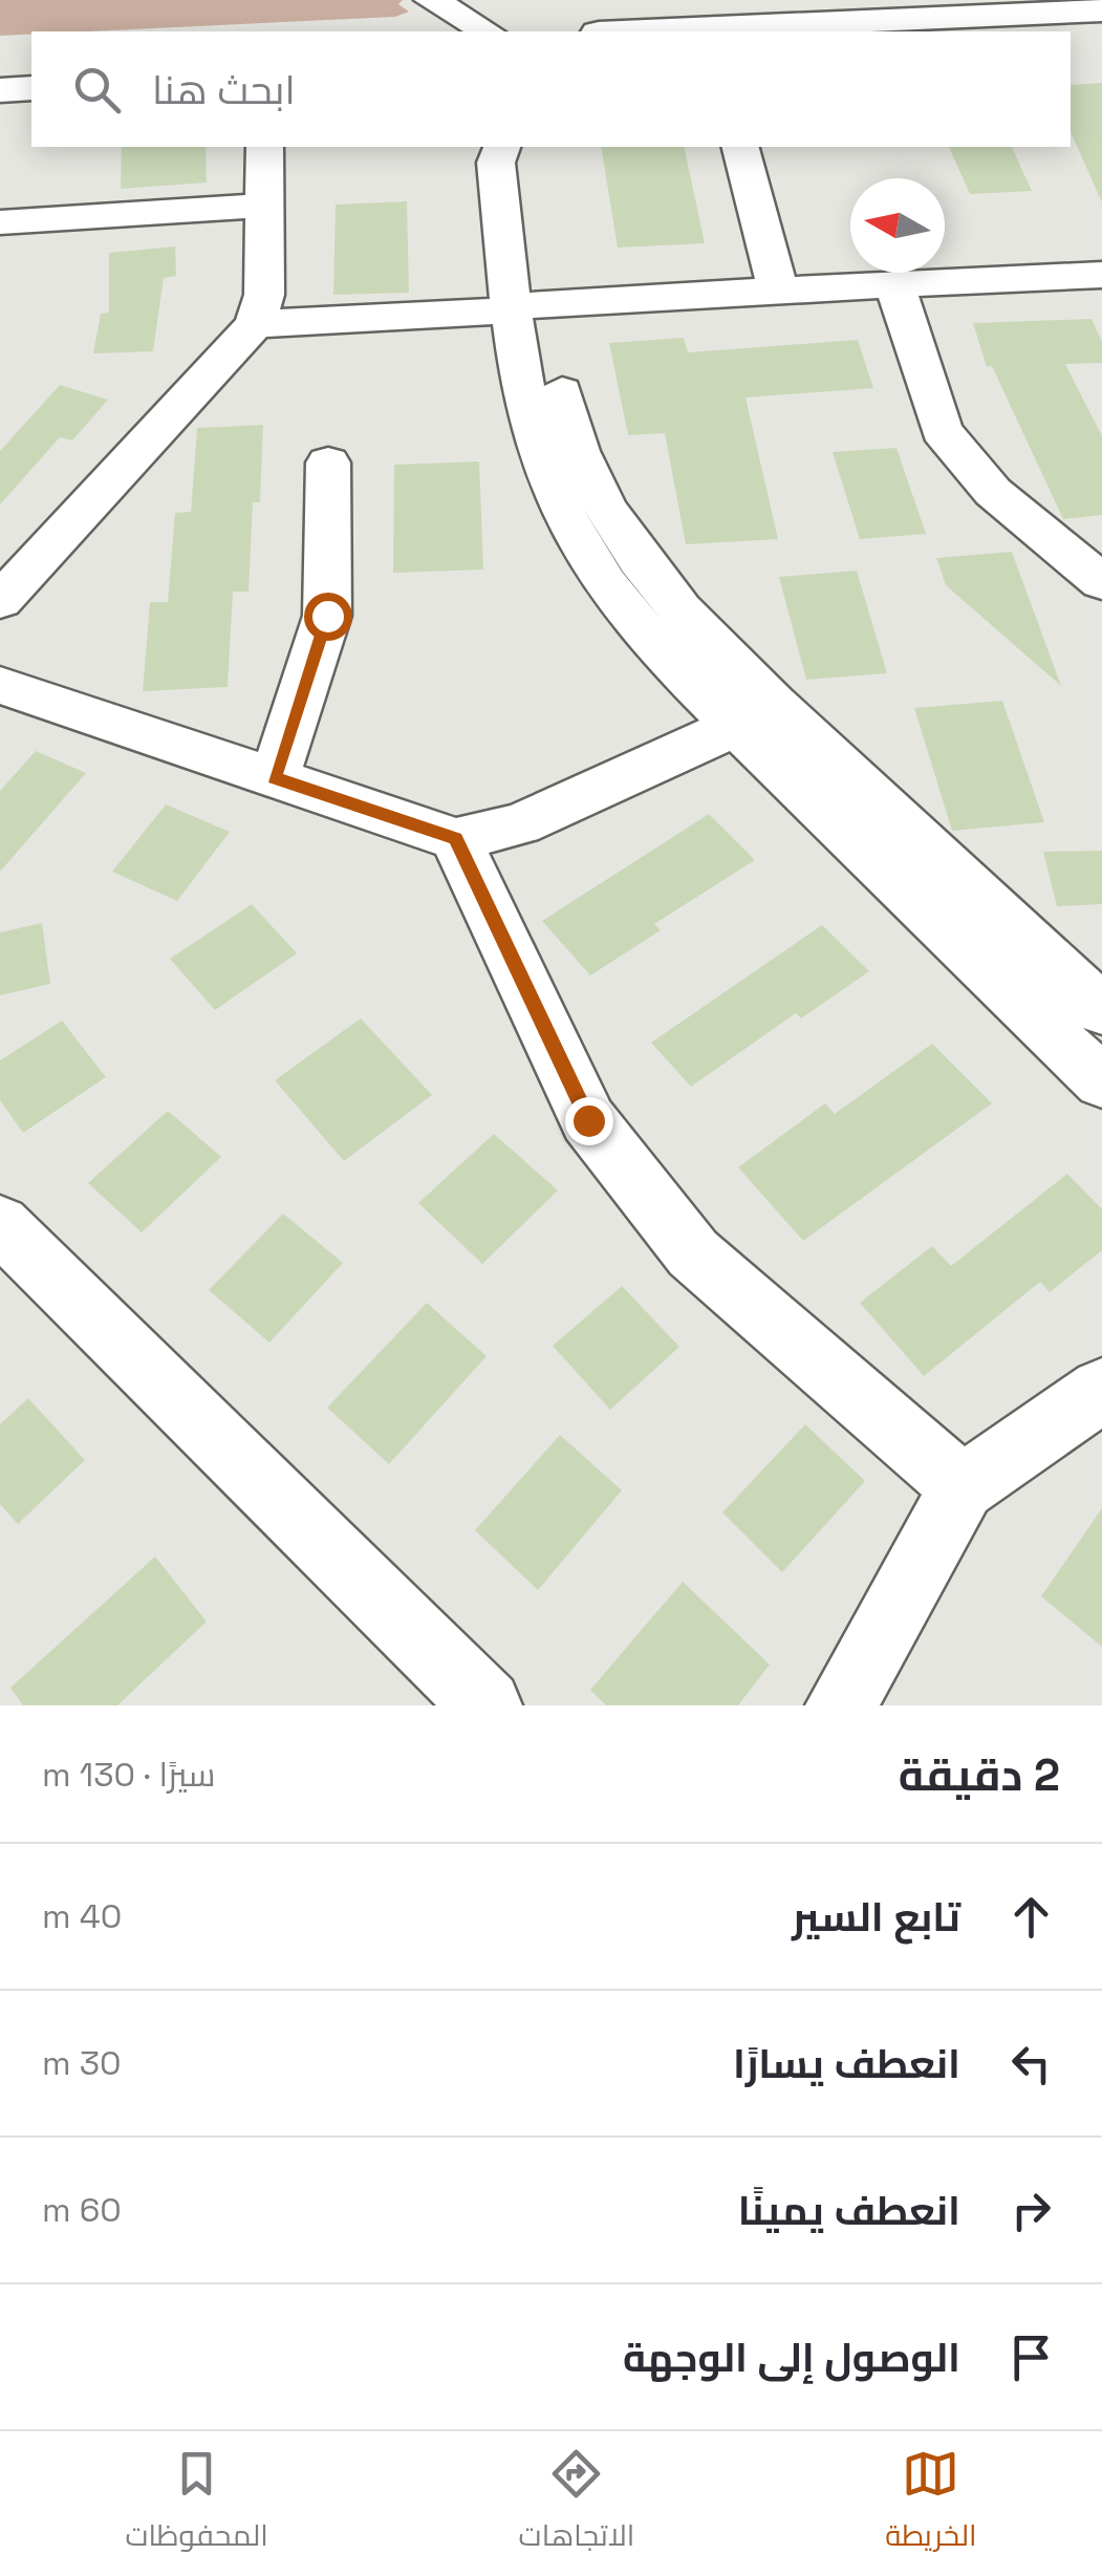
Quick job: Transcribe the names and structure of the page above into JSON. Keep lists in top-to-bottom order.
{
  "north": "left",
  "page": {
    "search": "ابحث هنا",
    "heading": ["2 دقيقة", "سيرًا · 130 m"],
    "list": [
      ["تابع السير", "40 m"],
      ["انعطف يسارًا", "30 m"],
      ["انعطف يمينًا", "60 m"],
      "الوصول إلى الوجهة"
    ],
    "nav": ["الخريطة", "الاتجاهات", "المحفوظات"]
  }
}
